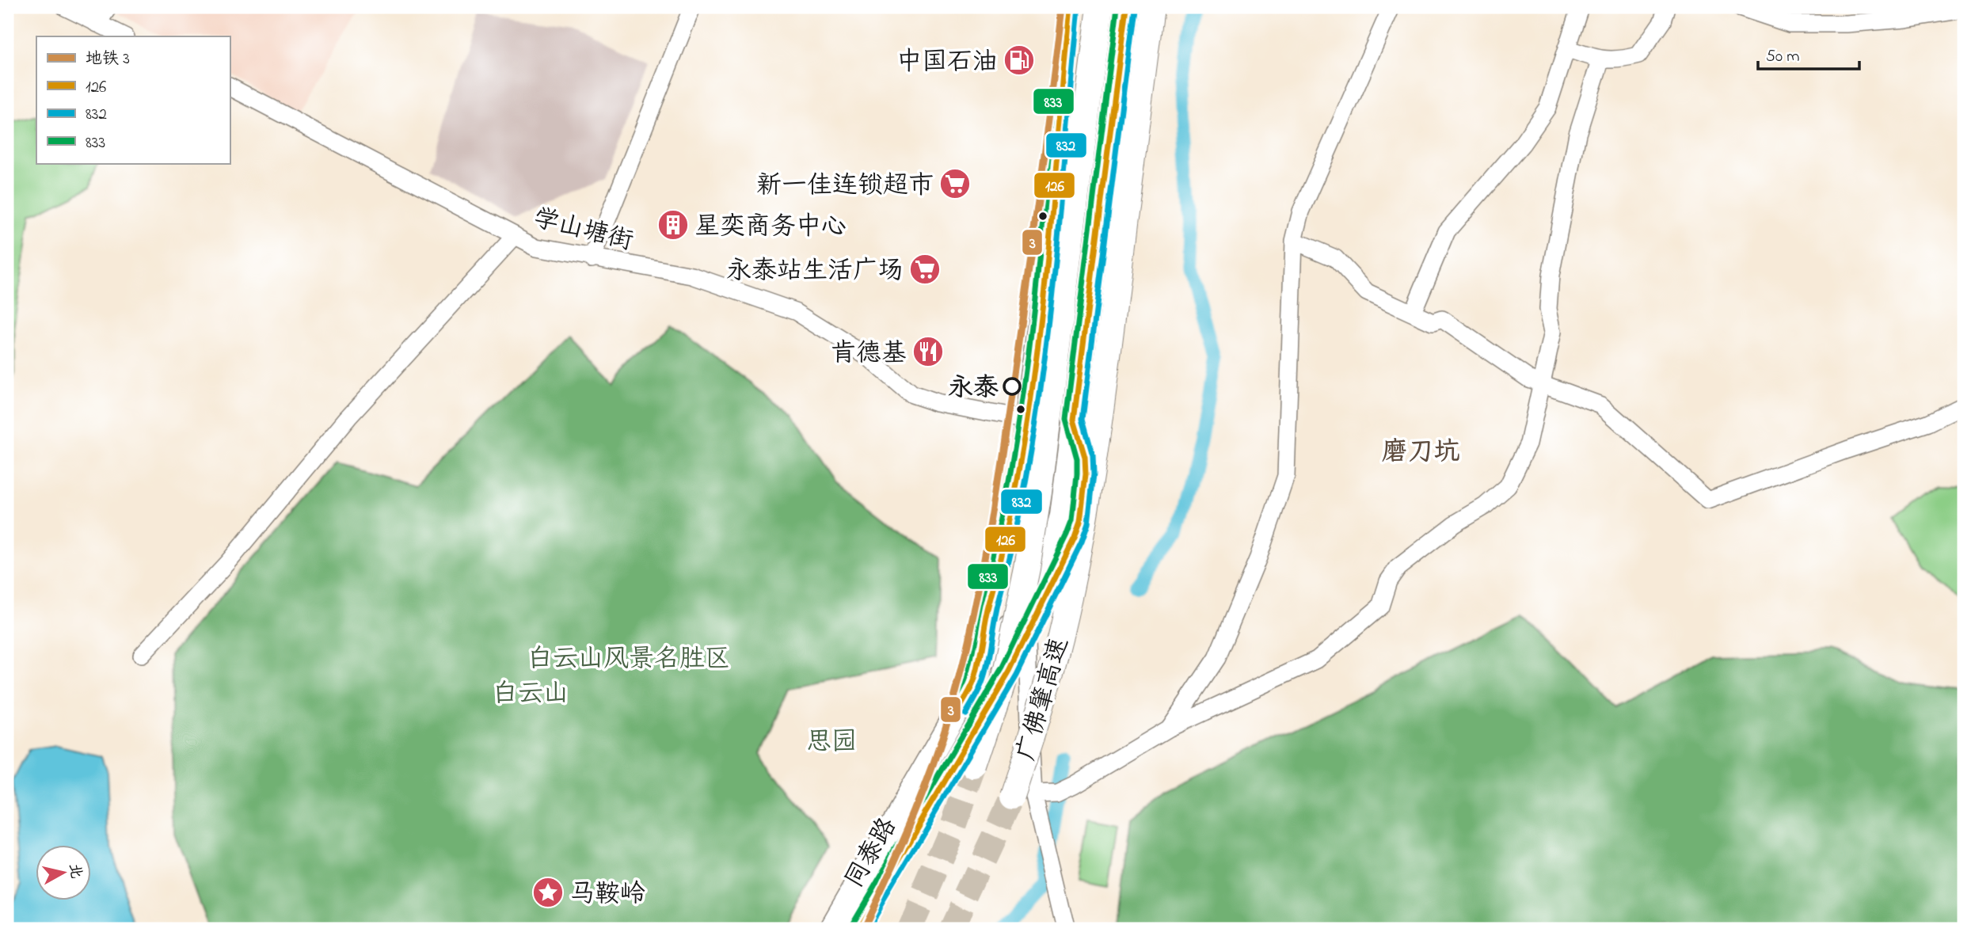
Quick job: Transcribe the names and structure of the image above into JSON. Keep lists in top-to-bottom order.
{
  "streets": {
    "highway": ["广佛肇高速"],
    "main road": ["同泰路"],
    "street": ["学山塘街"]
  },
  "crossings": [
    ["学山塘街", "同泰路"]
  ],
  "districts": ["磨刀坑"],
  "parks": ["白云山风景名胜区", "白云山", "思园"],
  "places": {
    "fuel station": ["中国石油"],
    "supermarket": ["新一佳连锁超市", "永泰站生活广场"],
    "building": ["星奕商务中心"],
    "restaurant": ["肯德基"],
    "other": ["永泰"],
    "place": ["马鞍岭"]
  },
  "lines": [
    "metro line 3",
    "transit line 126",
    "transit line 833",
    "transit line 832"
  ],
  "legend": [
    "地铁 3",
    "126",
    "832",
    "833"
  ],
  "scale_bar": "50 m",
  "north": "right"
}
